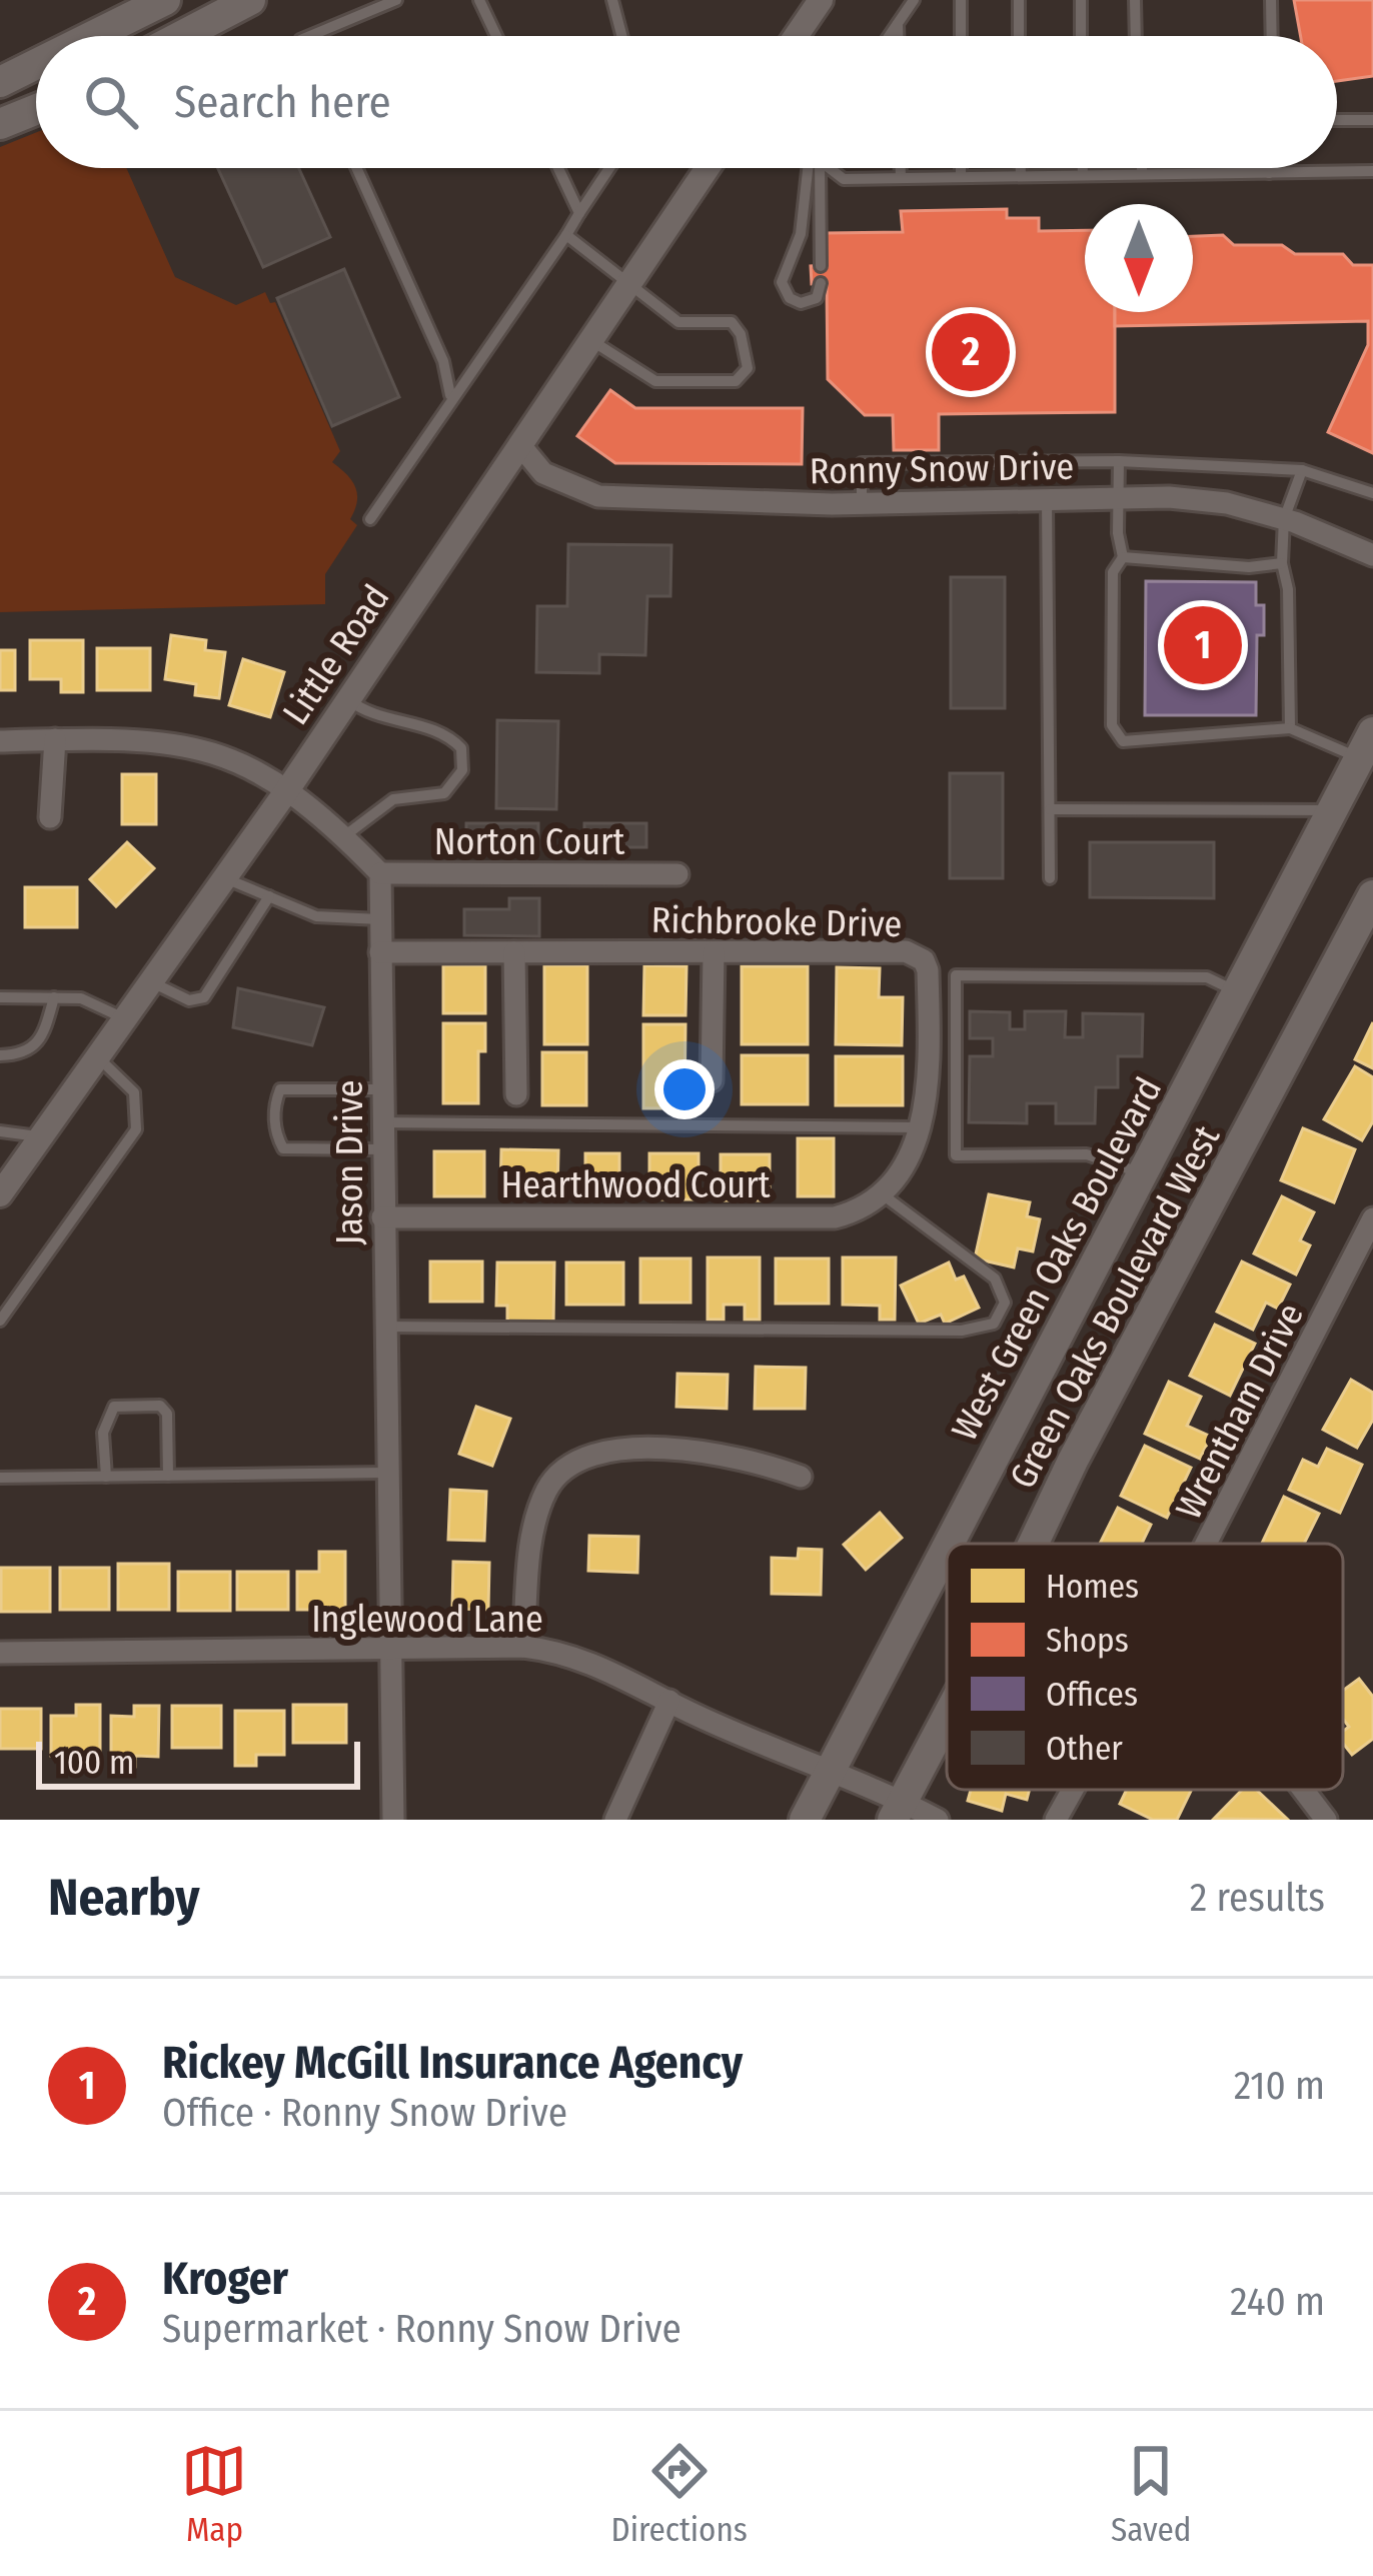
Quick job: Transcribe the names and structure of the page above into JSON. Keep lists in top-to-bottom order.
{
  "streets": {
    "main road": ["West Green Oaks Boulevard", "Green Oaks Boulevard West"],
    "street": [
      "Ronny Snow Drive",
      "Little Road",
      "Norton Court",
      "Richbrooke Drive",
      "Jason Drive",
      "Hearthwood Court",
      "Wrentham Drive",
      "Inglewood Lane"
    ]
  },
  "crossings": [
    ["Ronny Snow Drive", "Little Road"],
    ["Norton Court", "Jason Drive"],
    ["Richbrooke Drive", "Jason Drive"],
    ["Richbrooke Drive", "Hearthwood Court"],
    ["Jason Drive", "Hearthwood Court"],
    ["Jason Drive", "Inglewood Lane"],
    ["West Green Oaks Boulevard", "Inglewood Lane"],
    ["Green Oaks Boulevard West", "Inglewood Lane"]
  ],
  "legend": [
    "Homes",
    "Shops",
    "Offices",
    "Other"
  ],
  "scale_bar": "100 m",
  "north": "bottom",
  "page": {
    "search": "Search here",
    "pins": ["2", "1"],
    "scale": "100 m",
    "heading": ["Nearby", "2 results"],
    "list": [
      {
        "mark": "1",
        "name": "Rickey McGill Insurance Agency",
        "note": "Office · Ronny Snow Drive",
        "value": "210 m"
      },
      {
        "mark": "2",
        "name": "Kroger",
        "note": "Supermarket · Ronny Snow Drive",
        "value": "240 m"
      }
    ],
    "nav": ["Map", "Directions", "Saved"]
  }
}
